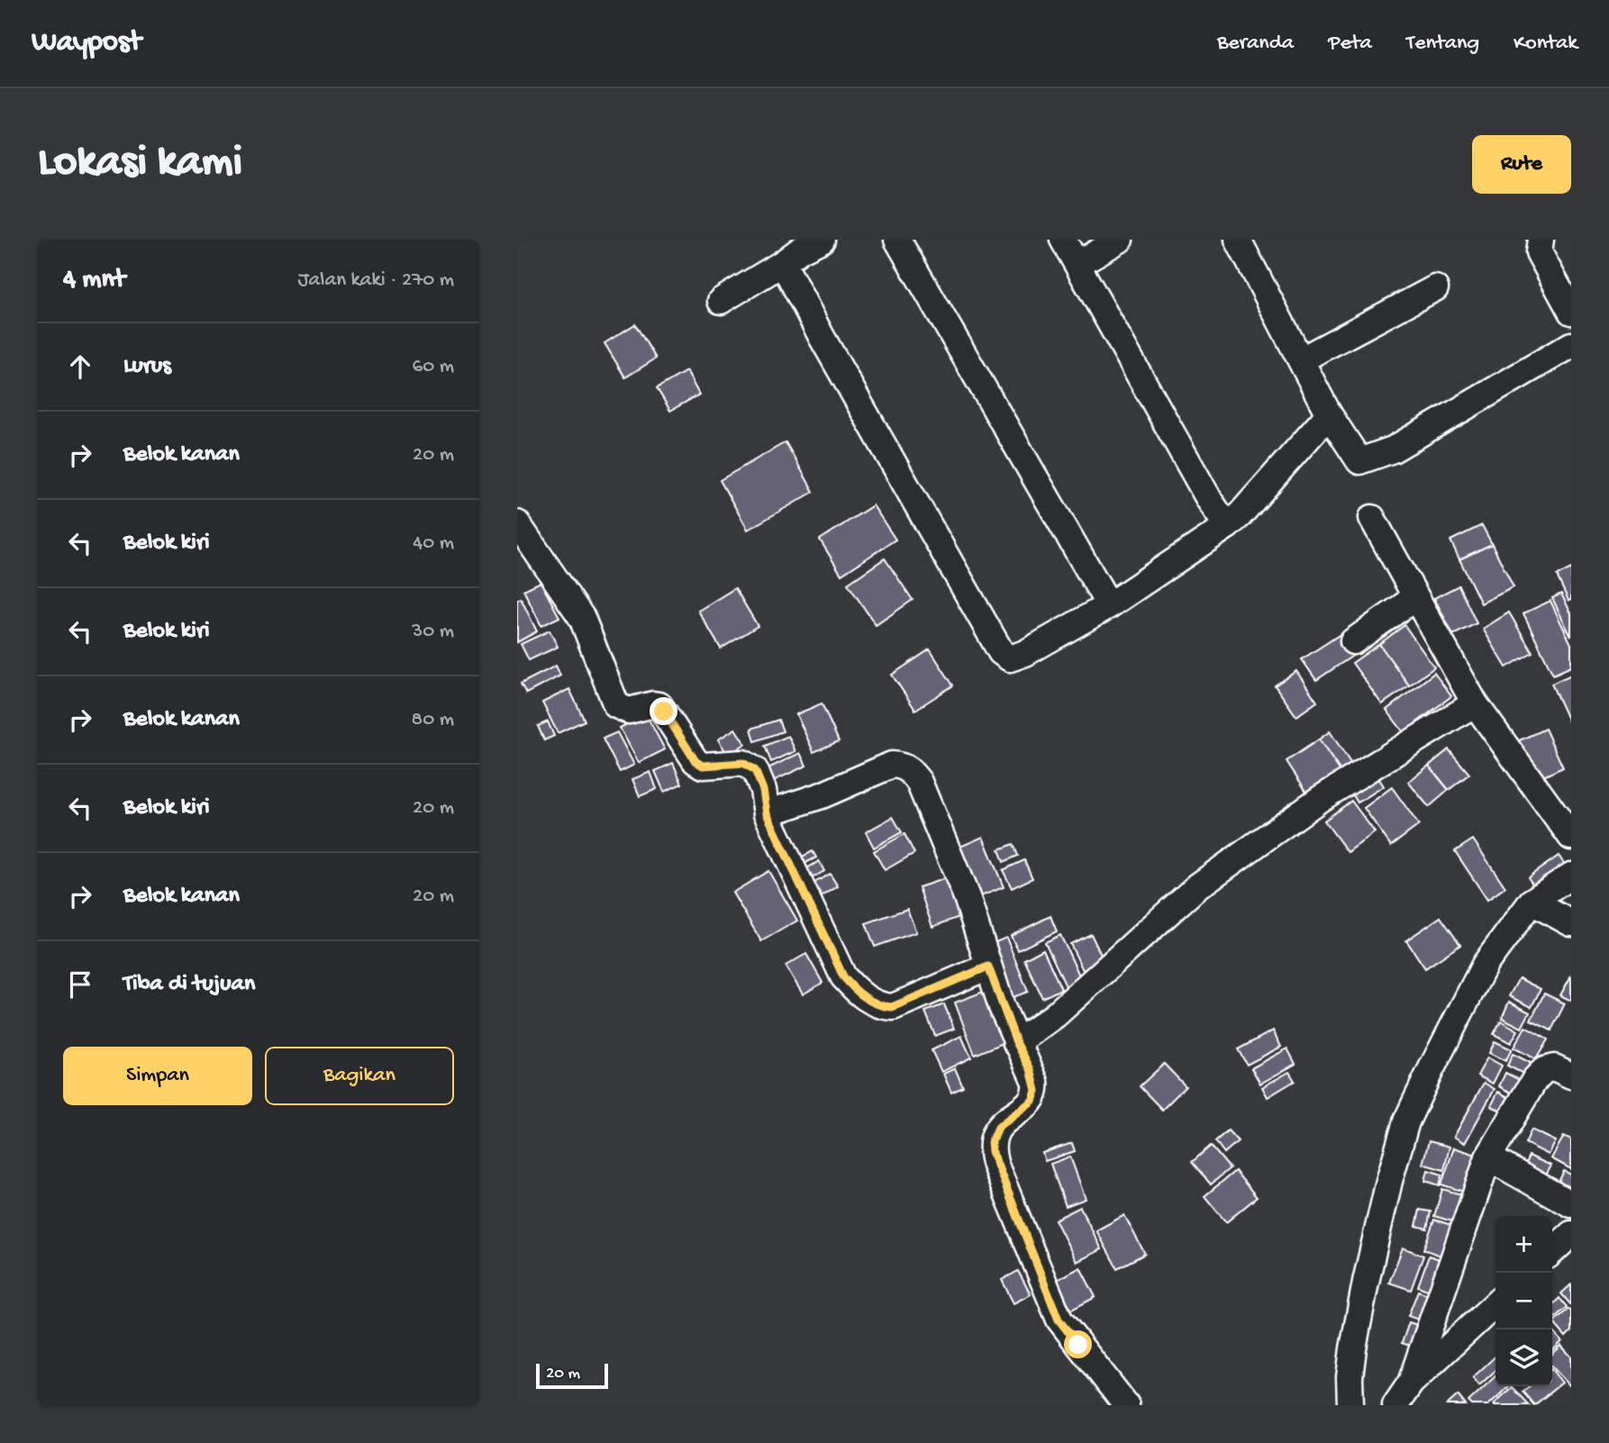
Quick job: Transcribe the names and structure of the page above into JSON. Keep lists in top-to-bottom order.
{
  "scale_bar": "20 m",
  "page": {
    "header": "Waypost",
    "nav": [
      "Beranda",
      "Peta",
      "Tentang",
      "Kontak"
    ],
    "buttons": [
      "Rute",
      ["Simpan", "Bagikan"]
    ],
    "title": "Lokasi kami",
    "heading": ["4 mnt", "Jalan kaki · 270 m"],
    "list": [
      ["Lurus", "60 m"],
      ["Belok kanan", "20 m"],
      ["Belok kiri", "40 m"],
      ["Belok kiri", "30 m"],
      ["Belok kanan", "80 m"],
      ["Belok kiri", "20 m"],
      ["Belok kanan", "20 m"],
      "Tiba di tujuan"
    ],
    "map_buttons": ["+", "−"],
    "scale": "20 m"
  }
}
